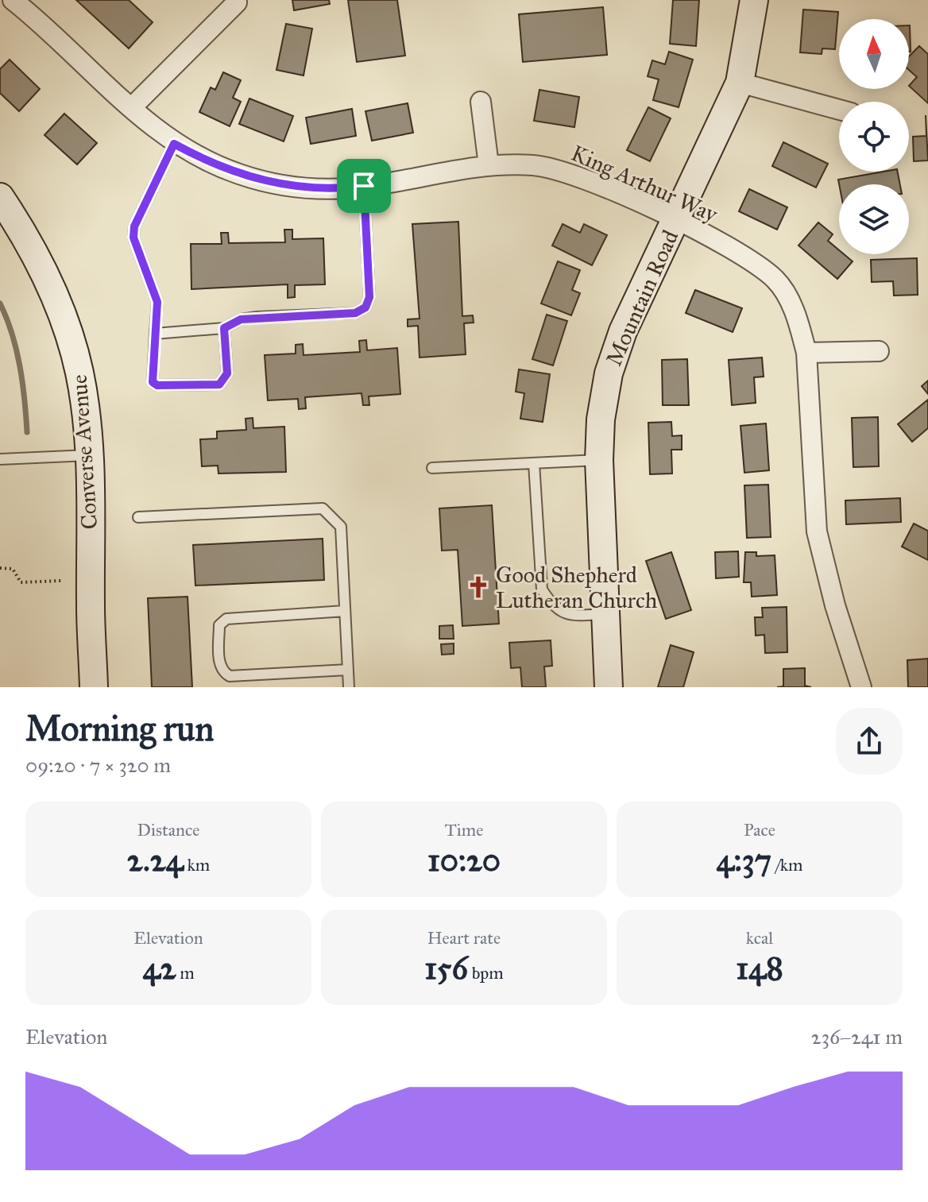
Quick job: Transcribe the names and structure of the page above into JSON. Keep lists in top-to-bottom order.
{
  "streets": {
    "street": ["King Arthur Way", "Mountain Road", "Converse Avenue"]
  },
  "crossings": [
    ["King Arthur Way", "Mountain Road"]
  ],
  "places": {
    "church": ["Good Shepherd Lutheran Church"]
  },
  "north": "top",
  "page": {
    "heading": ["Morning run", "09:20 · 7 × 320 m"],
    "stats": [
      ["Distance", "2.24 km"],
      ["Time", "10:20"],
      ["Pace", "4:37 /km"],
      ["Elevation", "42 m"],
      ["Heart rate", "156 bpm"],
      ["kcal", "148"]
    ],
    "chart": ["Elevation", "236–241 m"]
  }
}
